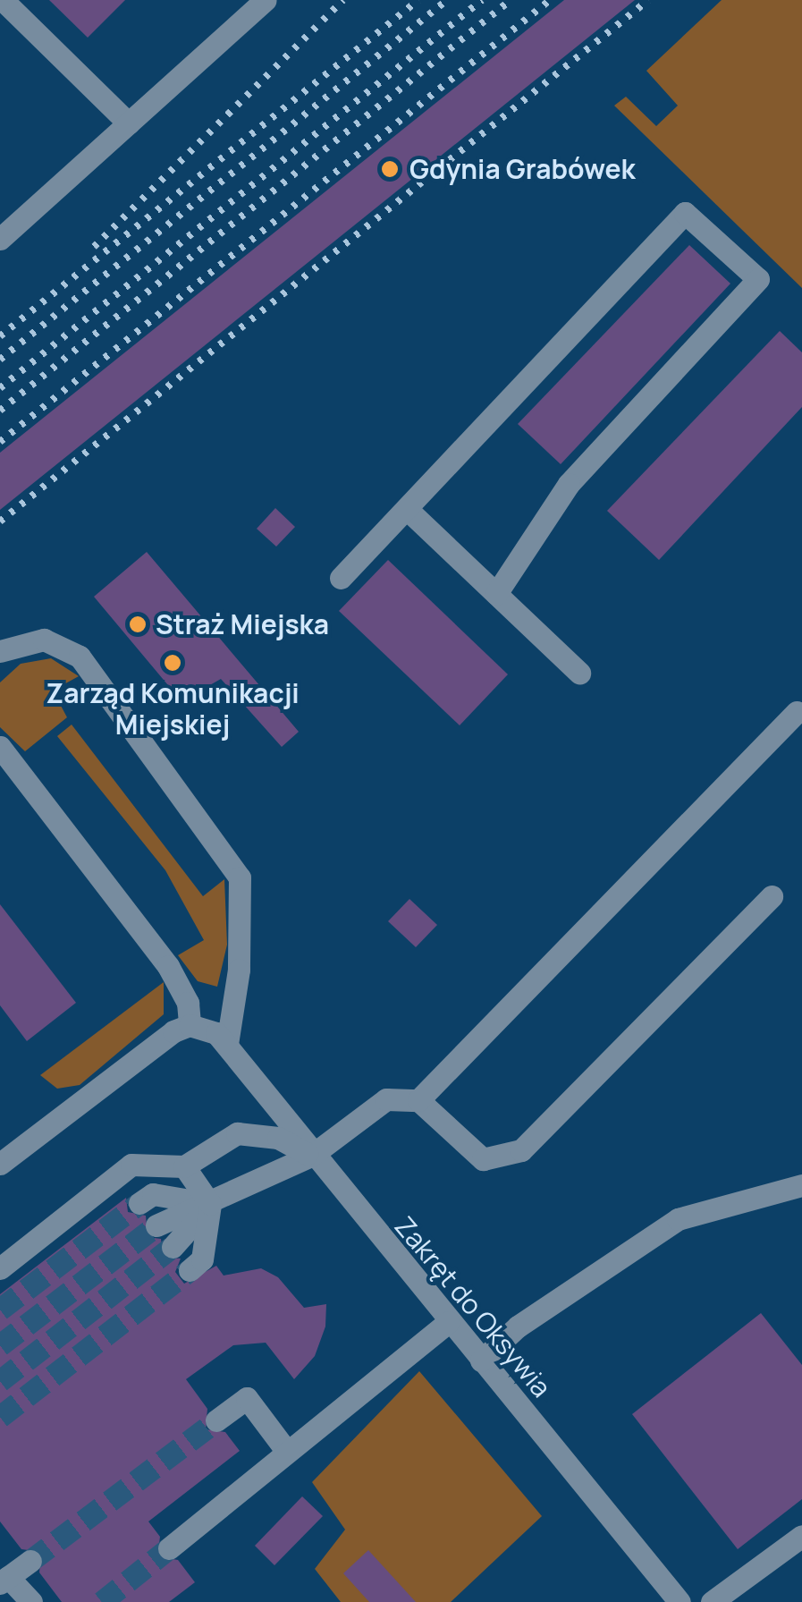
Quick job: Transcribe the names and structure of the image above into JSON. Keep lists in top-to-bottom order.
{
  "streets": {
    "street": ["Zakręt do Oksywia"]
  },
  "places": ["Gdynia Grabówek", "Straż Miejska", "Zarząd Komunikacji Miejskiej"]
}
